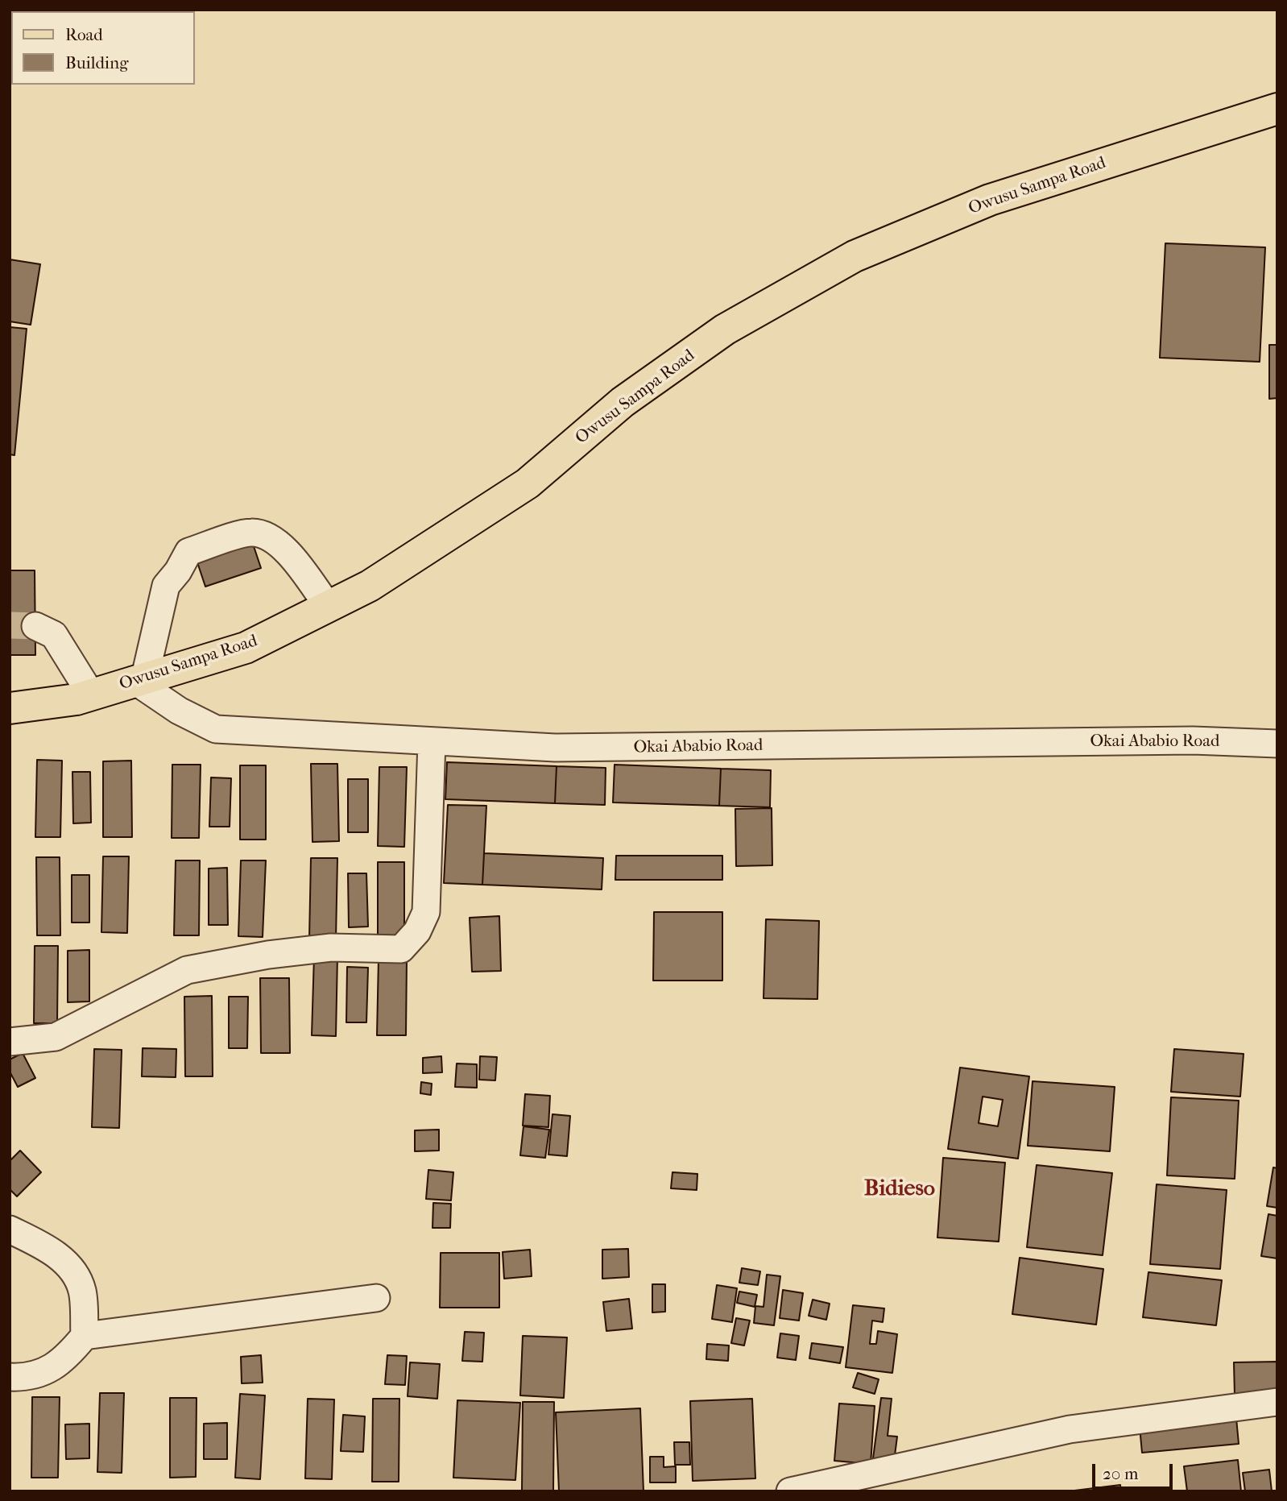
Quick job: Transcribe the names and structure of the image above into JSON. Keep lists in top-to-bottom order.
{
  "streets": {
    "main road": ["Owusu Sampa Road"],
    "street": ["Okai Ababio Road"]
  },
  "crossings": [
    ["Owusu Sampa Road", "Okai Ababio Road"]
  ],
  "districts": ["Bidieso"],
  "legend": ["Road", "Building"],
  "scale_bar": "20 m"
}
